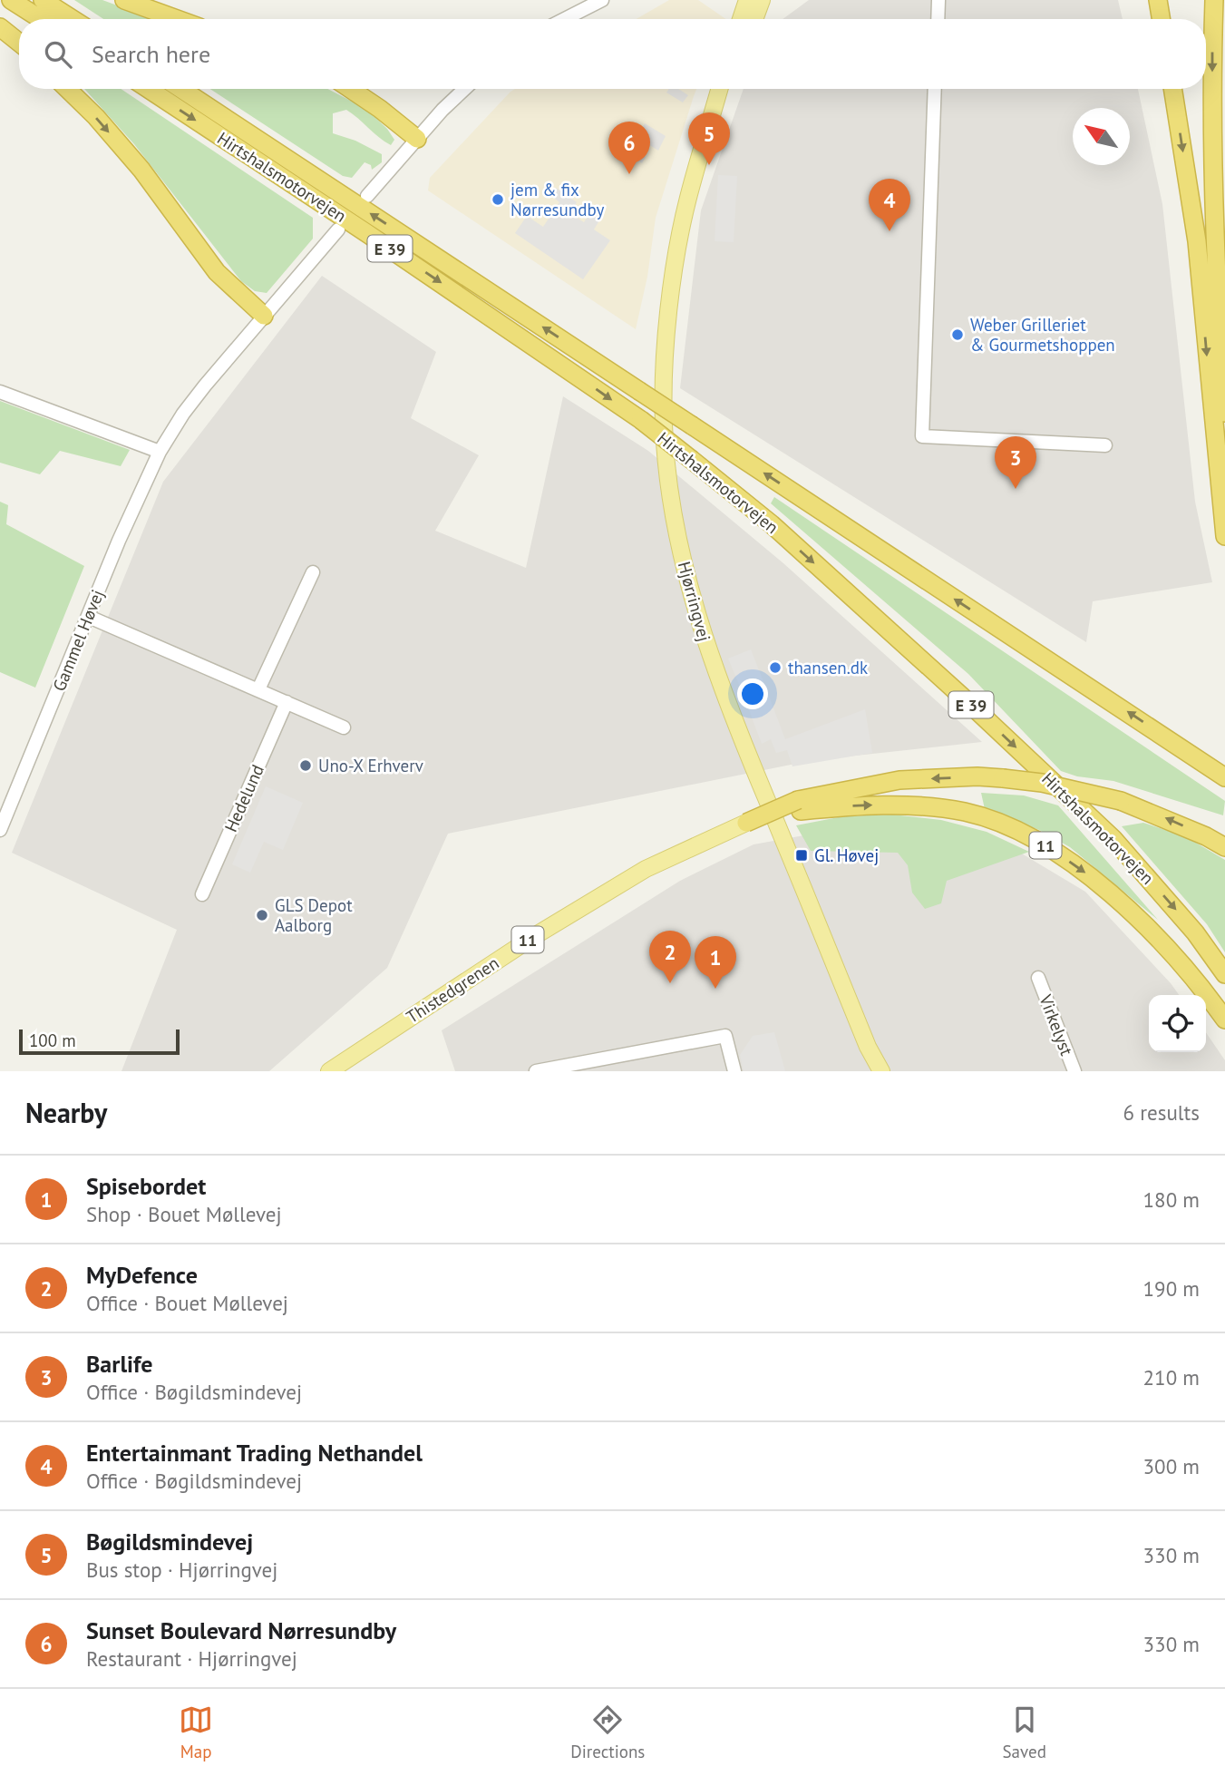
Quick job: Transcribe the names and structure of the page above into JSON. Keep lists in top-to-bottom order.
{
  "streets": {
    "highway": ["Hirtshalsmotorvejen", "E 39", "11"],
    "main road": ["Hjørringvej", "Thistedgrenen"],
    "street": ["Gammel Høvej", "Hedelund", "Virkelyst"]
  },
  "crossings": [
    ["11", "Thistedgrenen"]
  ],
  "places": {
    "other": [
      "jem & fix Nørresundby",
      "Weber Grilleriet & Gourmetshoppen",
      "thansen.dk",
      "Uno-X Erhverv",
      "GLS Depot Aalborg"
    ],
    "transit": ["Gl. Høvej"]
  },
  "scale_bar": "100 m",
  "north": "top left",
  "page": {
    "search": "Search here",
    "pins": [
      "5",
      "6",
      "4",
      "3",
      "2",
      "1"
    ],
    "scale": "100 m",
    "heading": ["Nearby", "6 results"],
    "list": [
      {
        "mark": "1",
        "name": "Spisebordet",
        "note": "Shop · Bouet Møllevej",
        "value": "180 m"
      },
      {
        "mark": "2",
        "name": "MyDefence",
        "note": "Office · Bouet Møllevej",
        "value": "190 m"
      },
      {
        "mark": "3",
        "name": "Barlife",
        "note": "Office · Bøgildsmindevej",
        "value": "210 m"
      },
      {
        "mark": "4",
        "name": "Entertainmant Trading Nethandel",
        "note": "Office · Bøgildsmindevej",
        "value": "300 m"
      },
      {
        "mark": "5",
        "name": "Bøgildsmindevej",
        "note": "Bus stop · Hjørringvej",
        "value": "330 m"
      },
      {
        "mark": "6",
        "name": "Sunset Boulevard Nørresundby",
        "note": "Restaurant · Hjørringvej",
        "value": "330 m"
      }
    ],
    "nav": ["Map", "Directions", "Saved"]
  }
}
